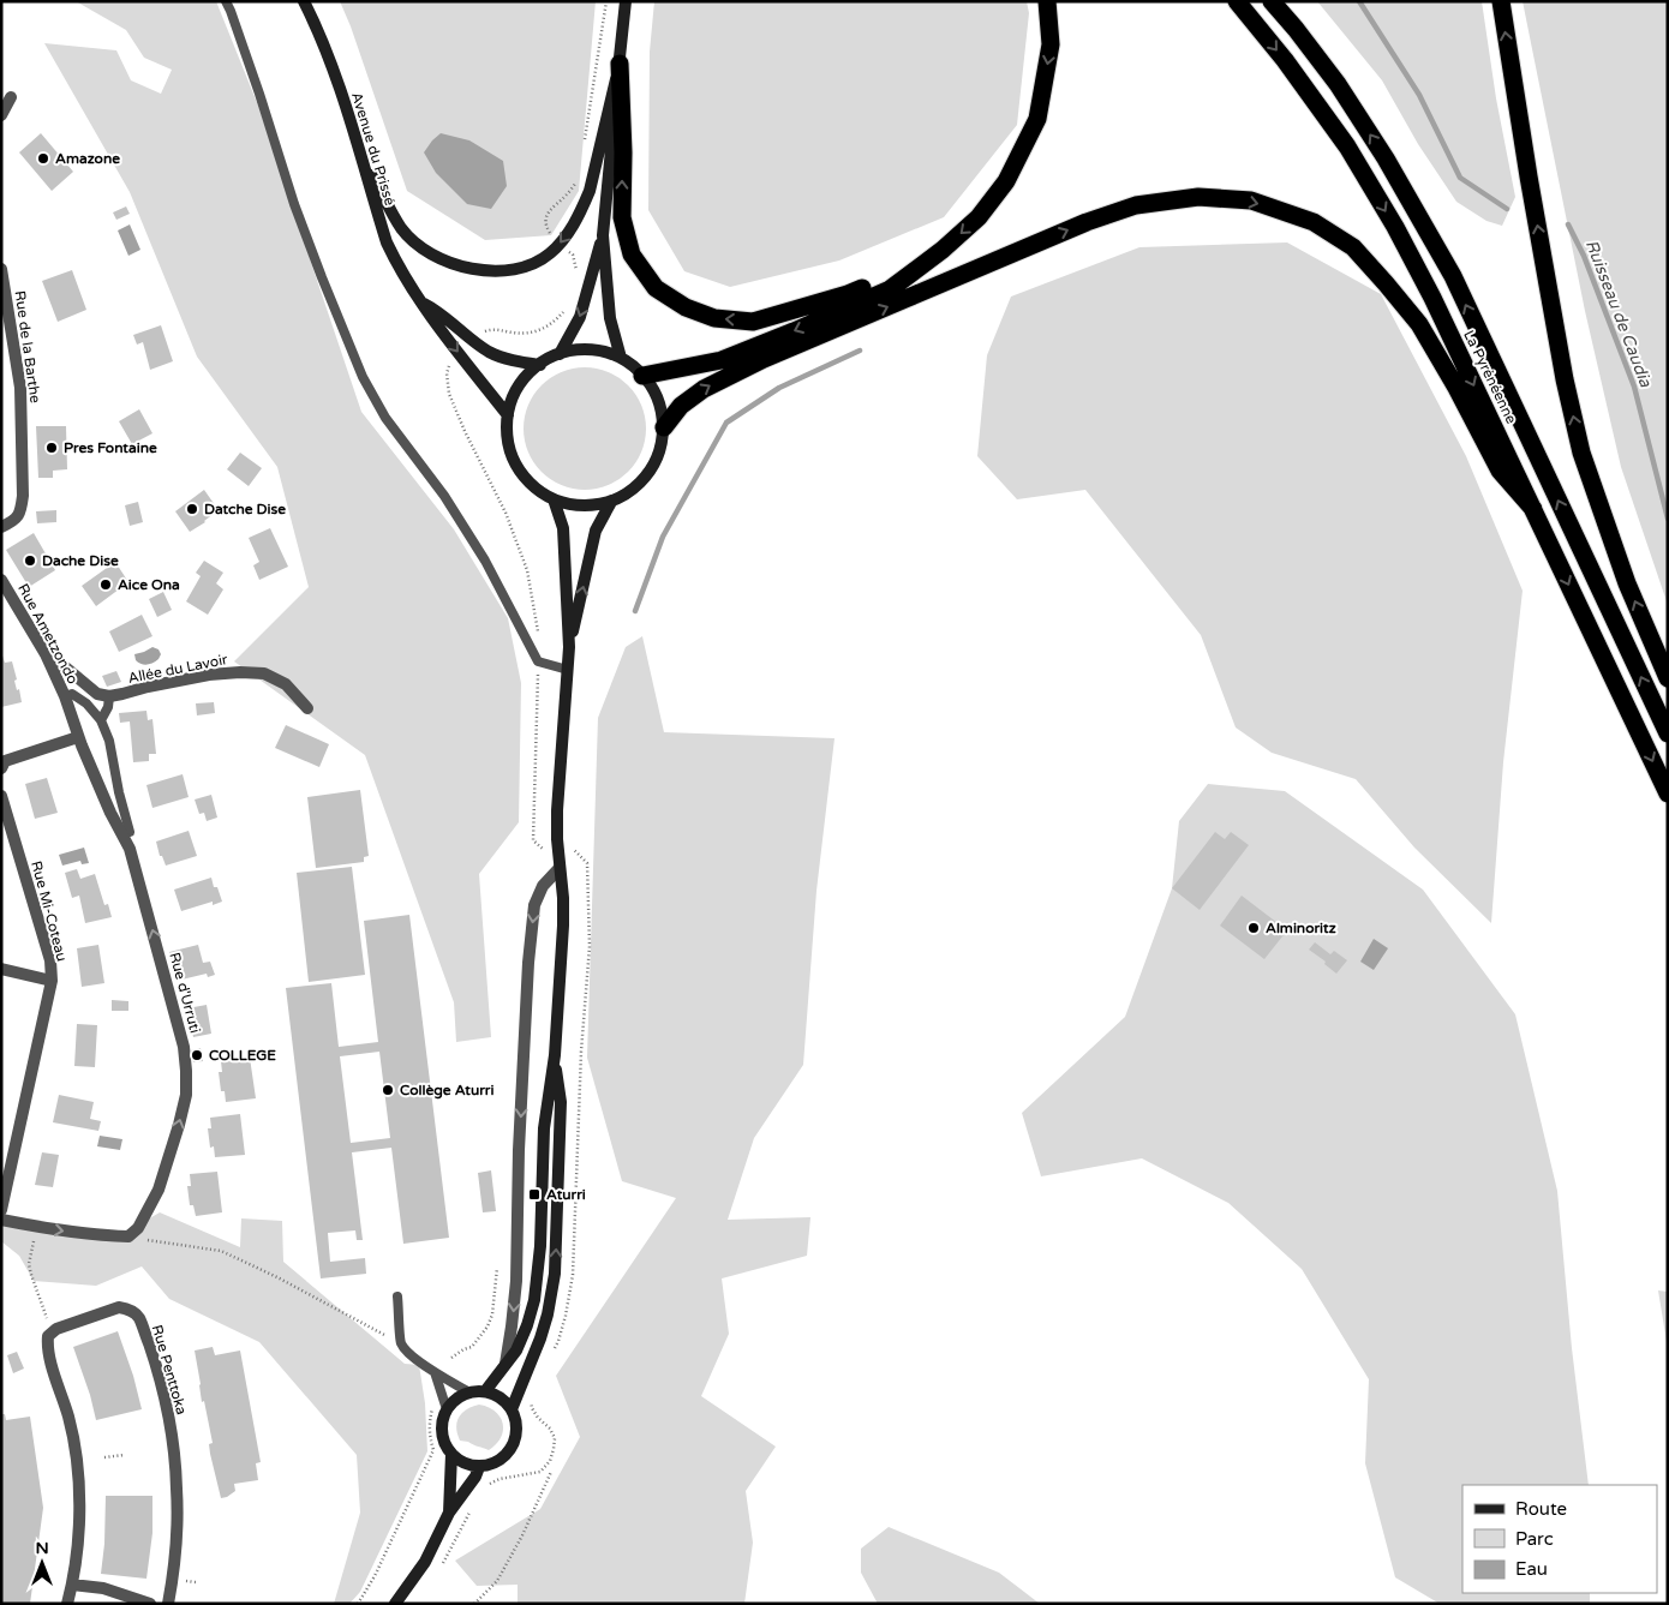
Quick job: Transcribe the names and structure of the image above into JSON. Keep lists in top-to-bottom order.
{
  "streets": {
    "highway": ["La Pyrénéenne"],
    "main road": ["Avenue du Prissé"],
    "street": [
      "Rue de la Barthe",
      "Rue Ametzondo",
      "Allée du Lavoir",
      "Rue Mi-Coteau",
      "Rue d'Urruti",
      "Rue Penttoka"
    ]
  },
  "crossings": [
    ["Rue Ametzondo", "Rue d'Urruti"]
  ],
  "one_way": ["Rue d'Urruti"],
  "water": ["Ruisseau de Caudia"],
  "places": {
    "other": [
      "Amazone",
      "Pres Fontaine",
      "Datche Dise",
      "Dache Dise",
      "Aice Ona",
      "Alminoritz",
      "COLLEGE",
      "Collège Aturri"
    ],
    "transit": ["Aturri"]
  },
  "legend": ["Route", "Parc", "Eau"],
  "north": "top"
}
